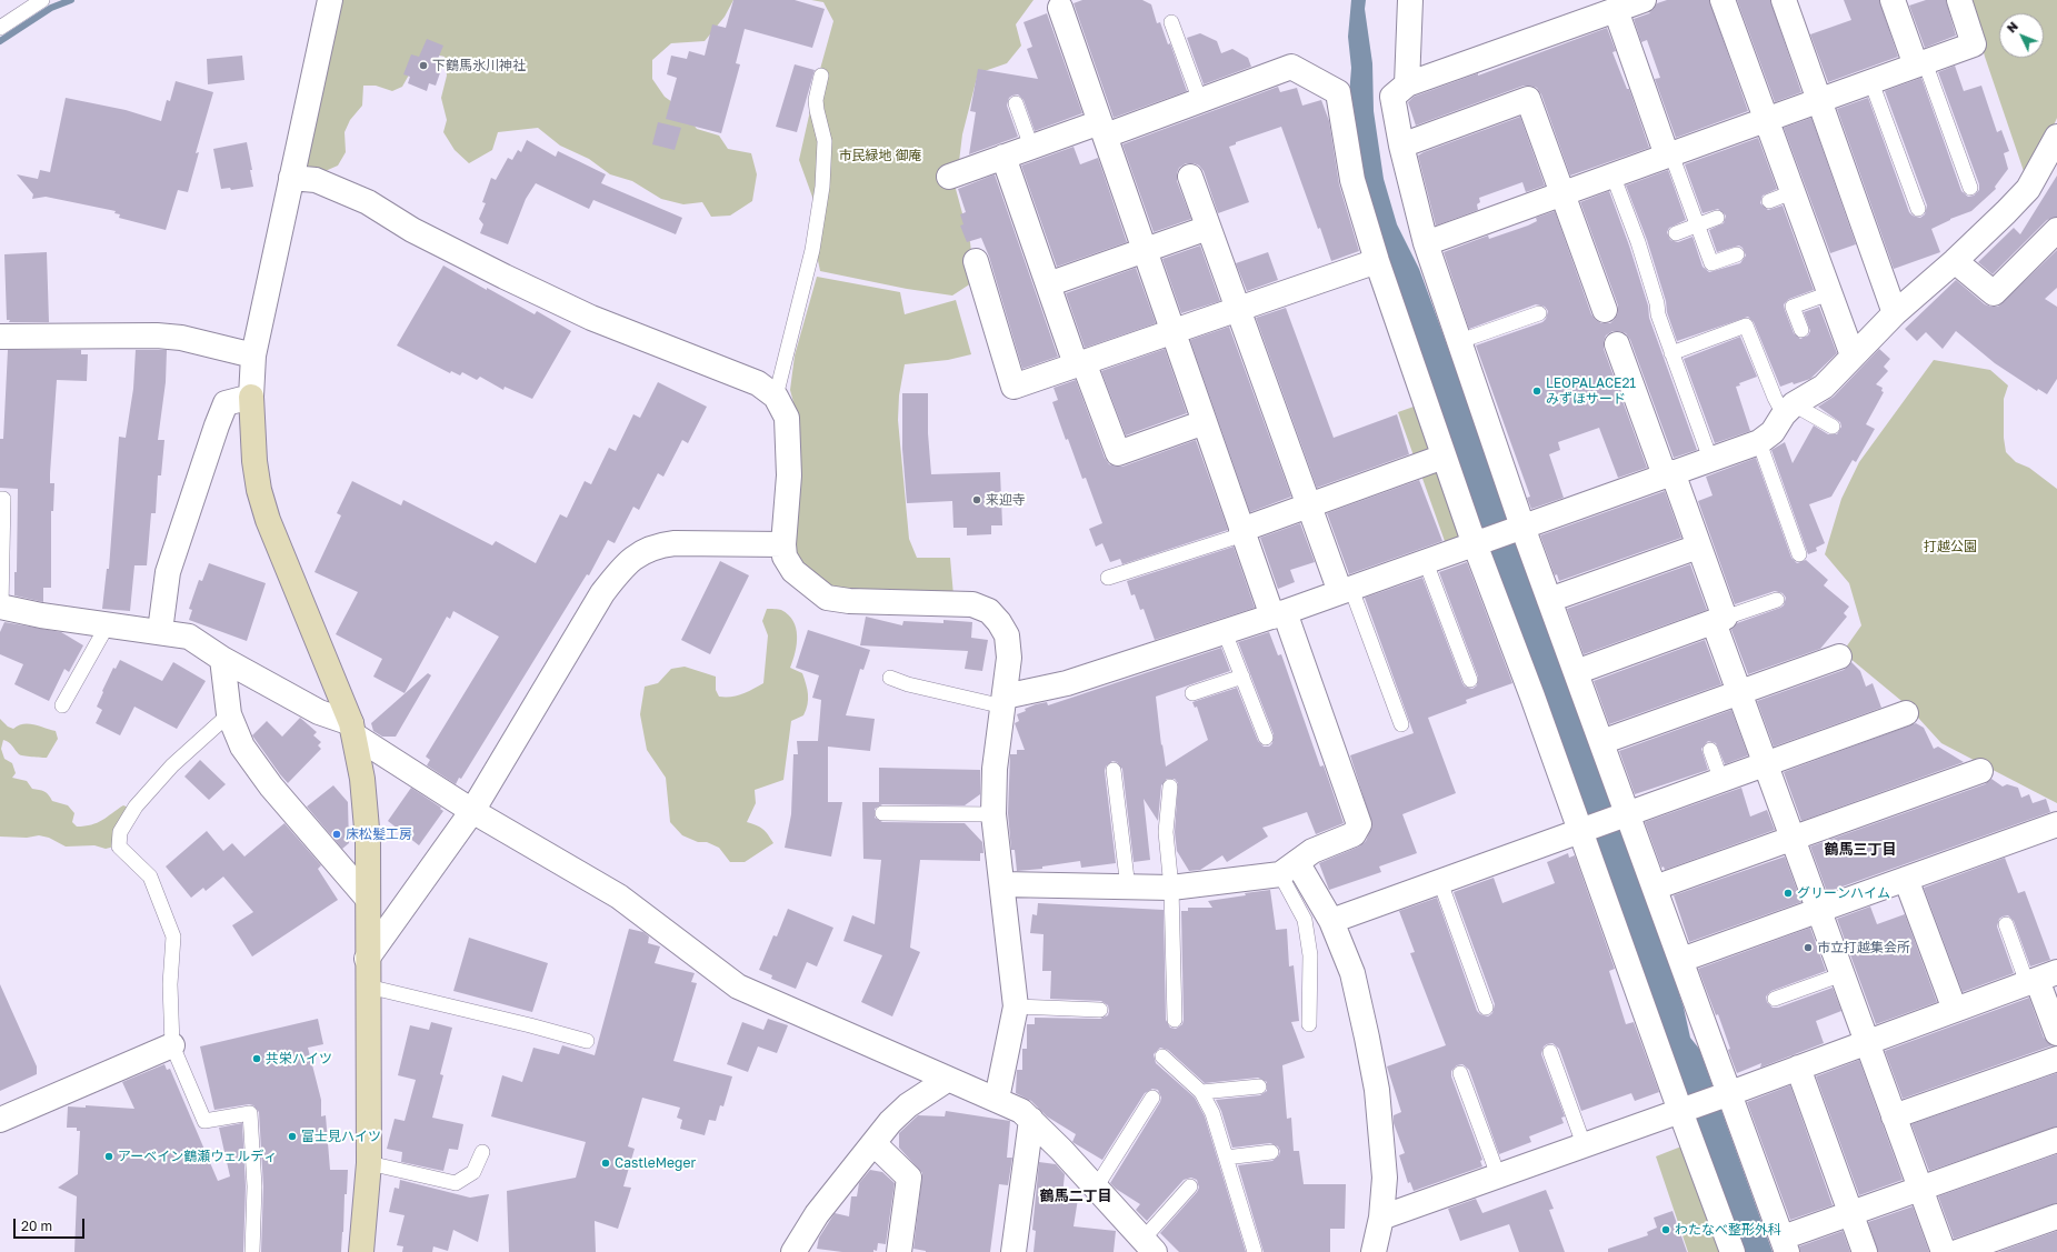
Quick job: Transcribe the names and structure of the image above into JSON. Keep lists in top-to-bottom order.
{
  "districts": ["鶴馬三丁目", "鶴馬二丁目"],
  "parks": ["市民緑地 御庵", "打越公園"],
  "places": [
    "下鶴馬氷川神社",
    "LEOPALACE21 みずほサード",
    "来迎寺",
    "床松髪工房",
    "グリーンハイム",
    "市立打越集会所",
    "共栄ハイツ",
    "富士見ハイツ",
    "アーベイン鶴瀬ウェルディ",
    "CastleMeger",
    "わたなべ整形外科"
  ],
  "scale_bar": "20 m",
  "north": "top left"
}
